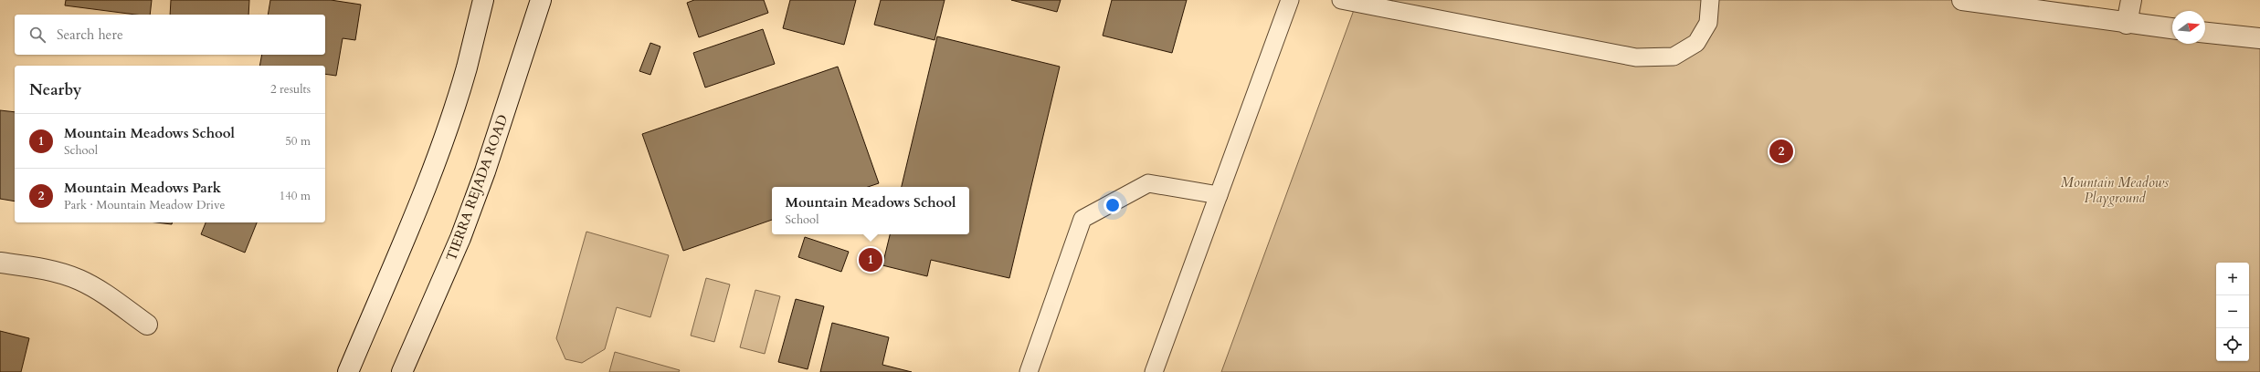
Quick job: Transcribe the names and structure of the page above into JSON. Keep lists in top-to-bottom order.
{
  "streets": {
    "main road": ["TIERRA REJADA ROAD"]
  },
  "parks": ["Mountain Meadows Playground"],
  "north": "right",
  "page": {
    "search": "Search here",
    "heading": ["Nearby", "2 results"],
    "list": [
      {
        "mark": "1",
        "name": "Mountain Meadows School",
        "note": "School",
        "value": "50 m"
      },
      {
        "mark": "2",
        "name": "Mountain Meadows Park",
        "note": "Park · Mountain Meadow Drive",
        "value": "140 m"
      }
    ],
    "pins": ["2", "1"],
    "popup": ["Mountain Meadows School", "School"],
    "map_buttons": ["+", "−"]
  }
}
